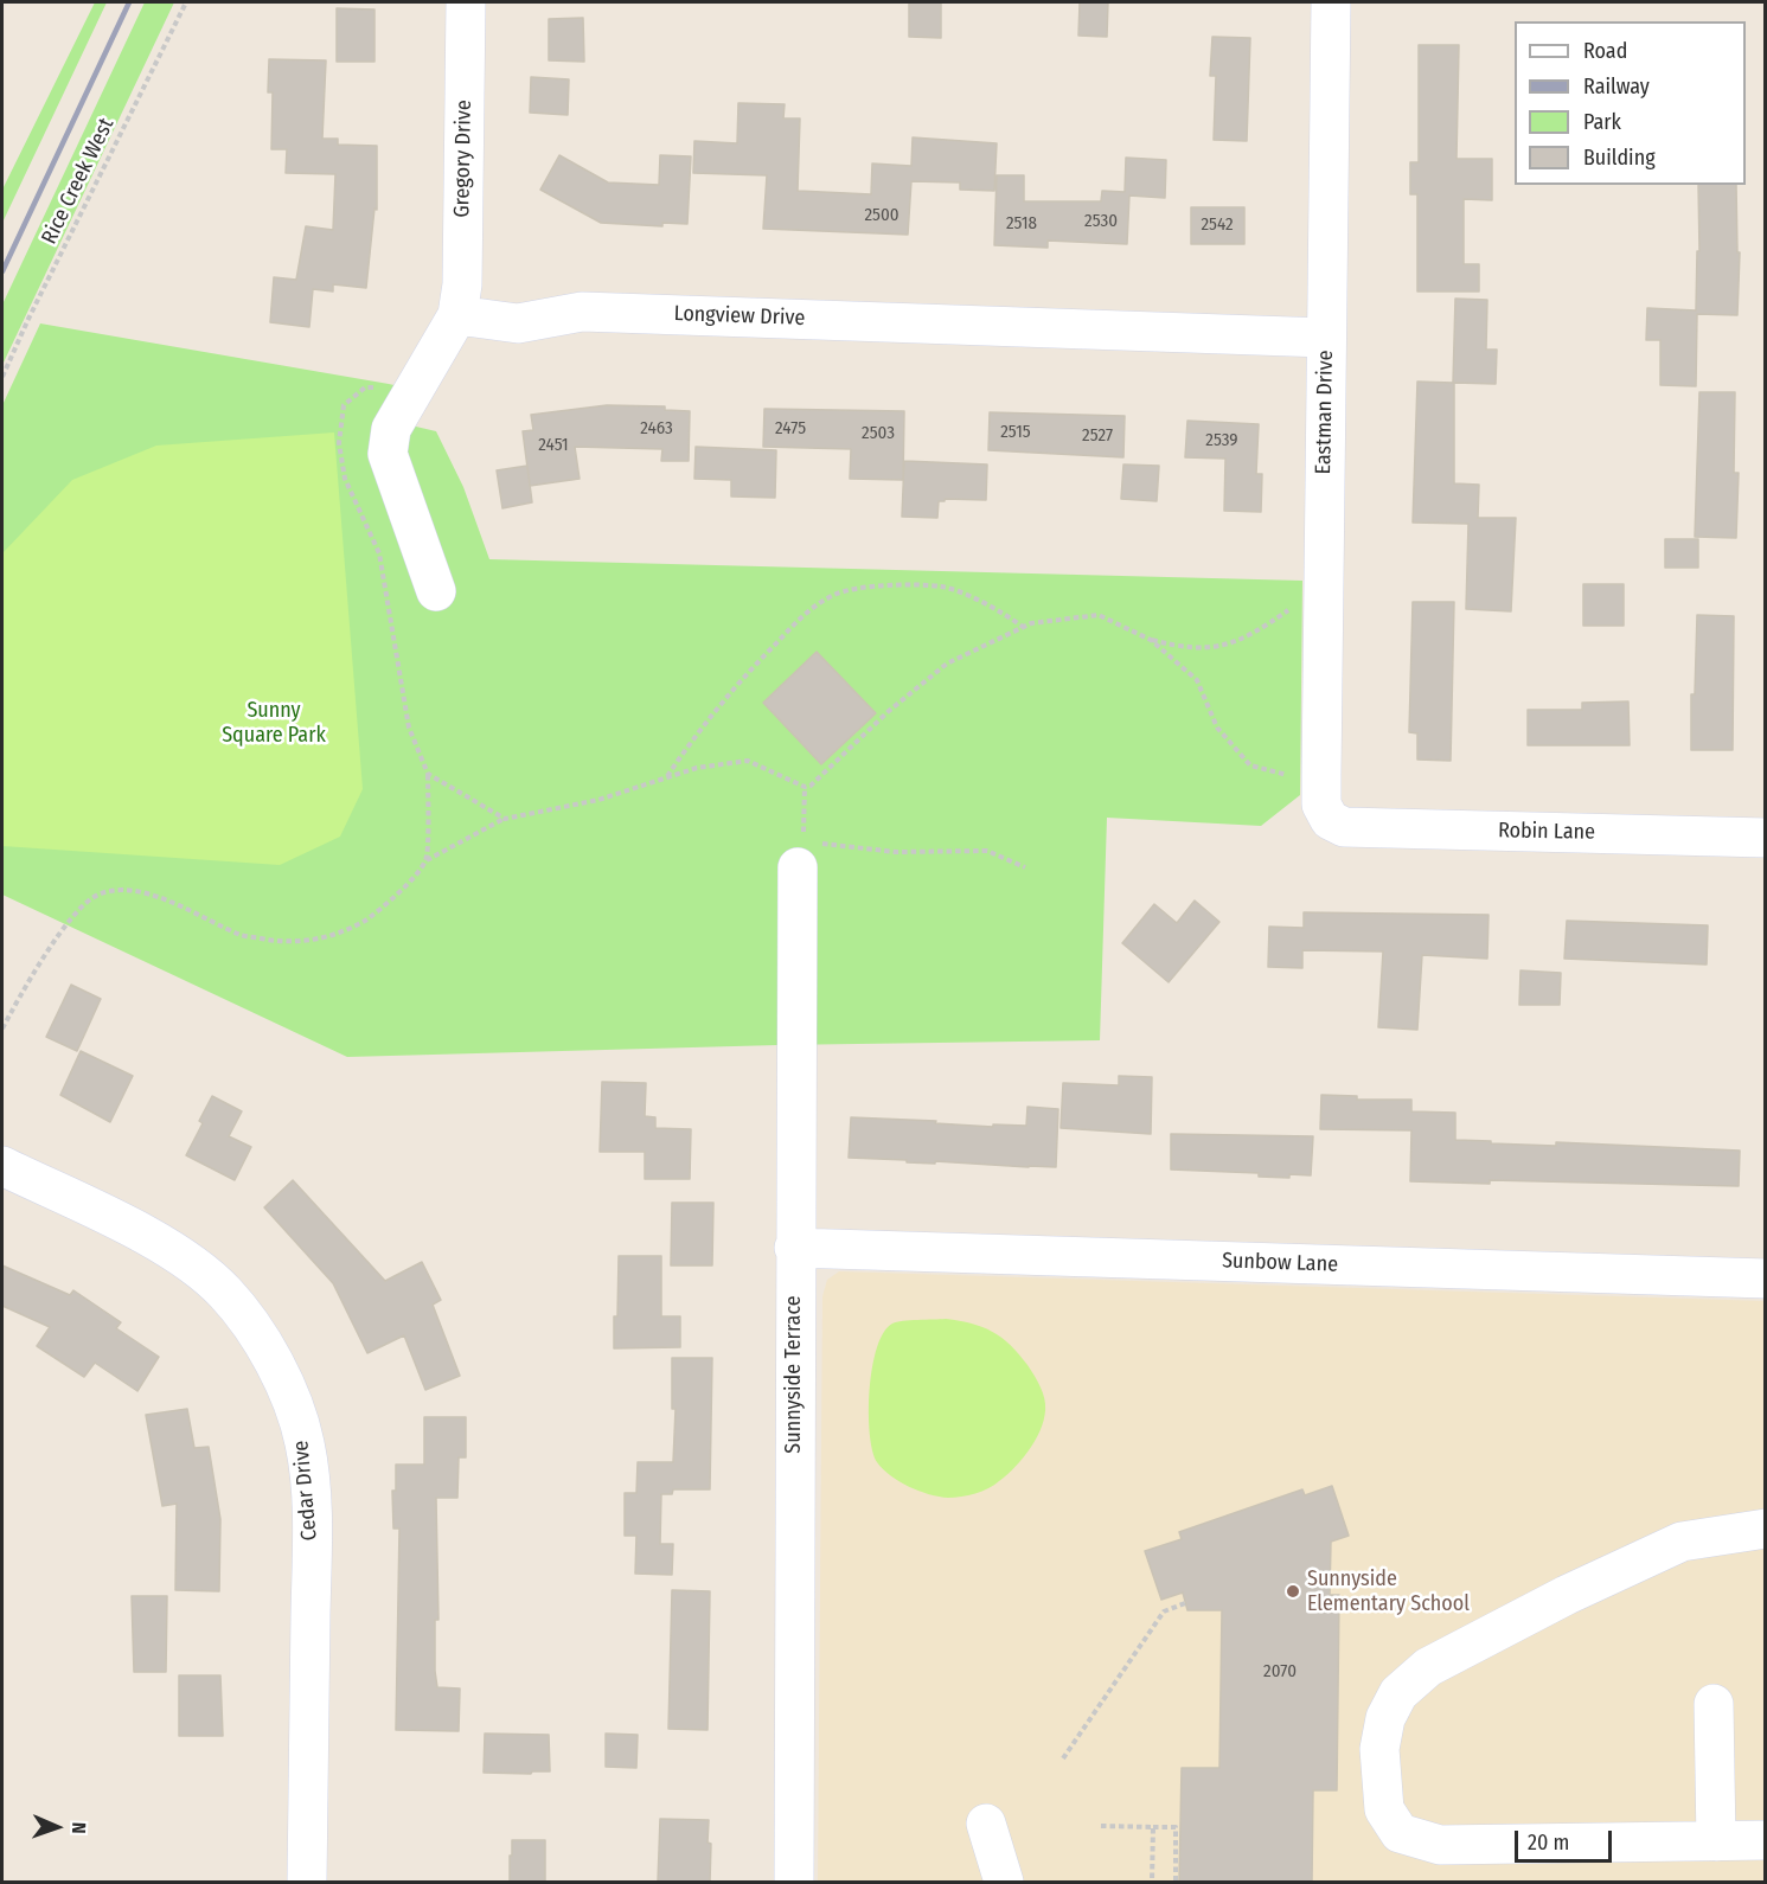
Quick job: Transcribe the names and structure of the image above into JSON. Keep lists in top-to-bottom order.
{
  "streets": {
    "street": [
      "Gregory Drive",
      "Longview Drive",
      "Eastman Drive",
      "Robin Lane",
      "Sunbow Lane",
      "Sunnyside Terrace",
      "Cedar Drive"
    ],
    "path": ["Rice Creek West"]
  },
  "crossings": [
    ["Gregory Drive", "Longview Drive"],
    ["Longview Drive", "Eastman Drive"],
    ["Eastman Drive", "Robin Lane"],
    ["Sunbow Lane", "Sunnyside Terrace"]
  ],
  "parks": ["Sunny Square Park"],
  "places": ["Sunnyside Elementary School"],
  "house_numbers": [
    "2500",
    "2530",
    "2518",
    "2542",
    "2463",
    "2475",
    "2515",
    "2503",
    "2527",
    "2539",
    "2451",
    "2070"
  ],
  "legend": [
    "Road",
    "Railway",
    "Park",
    "Building"
  ],
  "scale_bar": "20 m",
  "north": "right"
}
